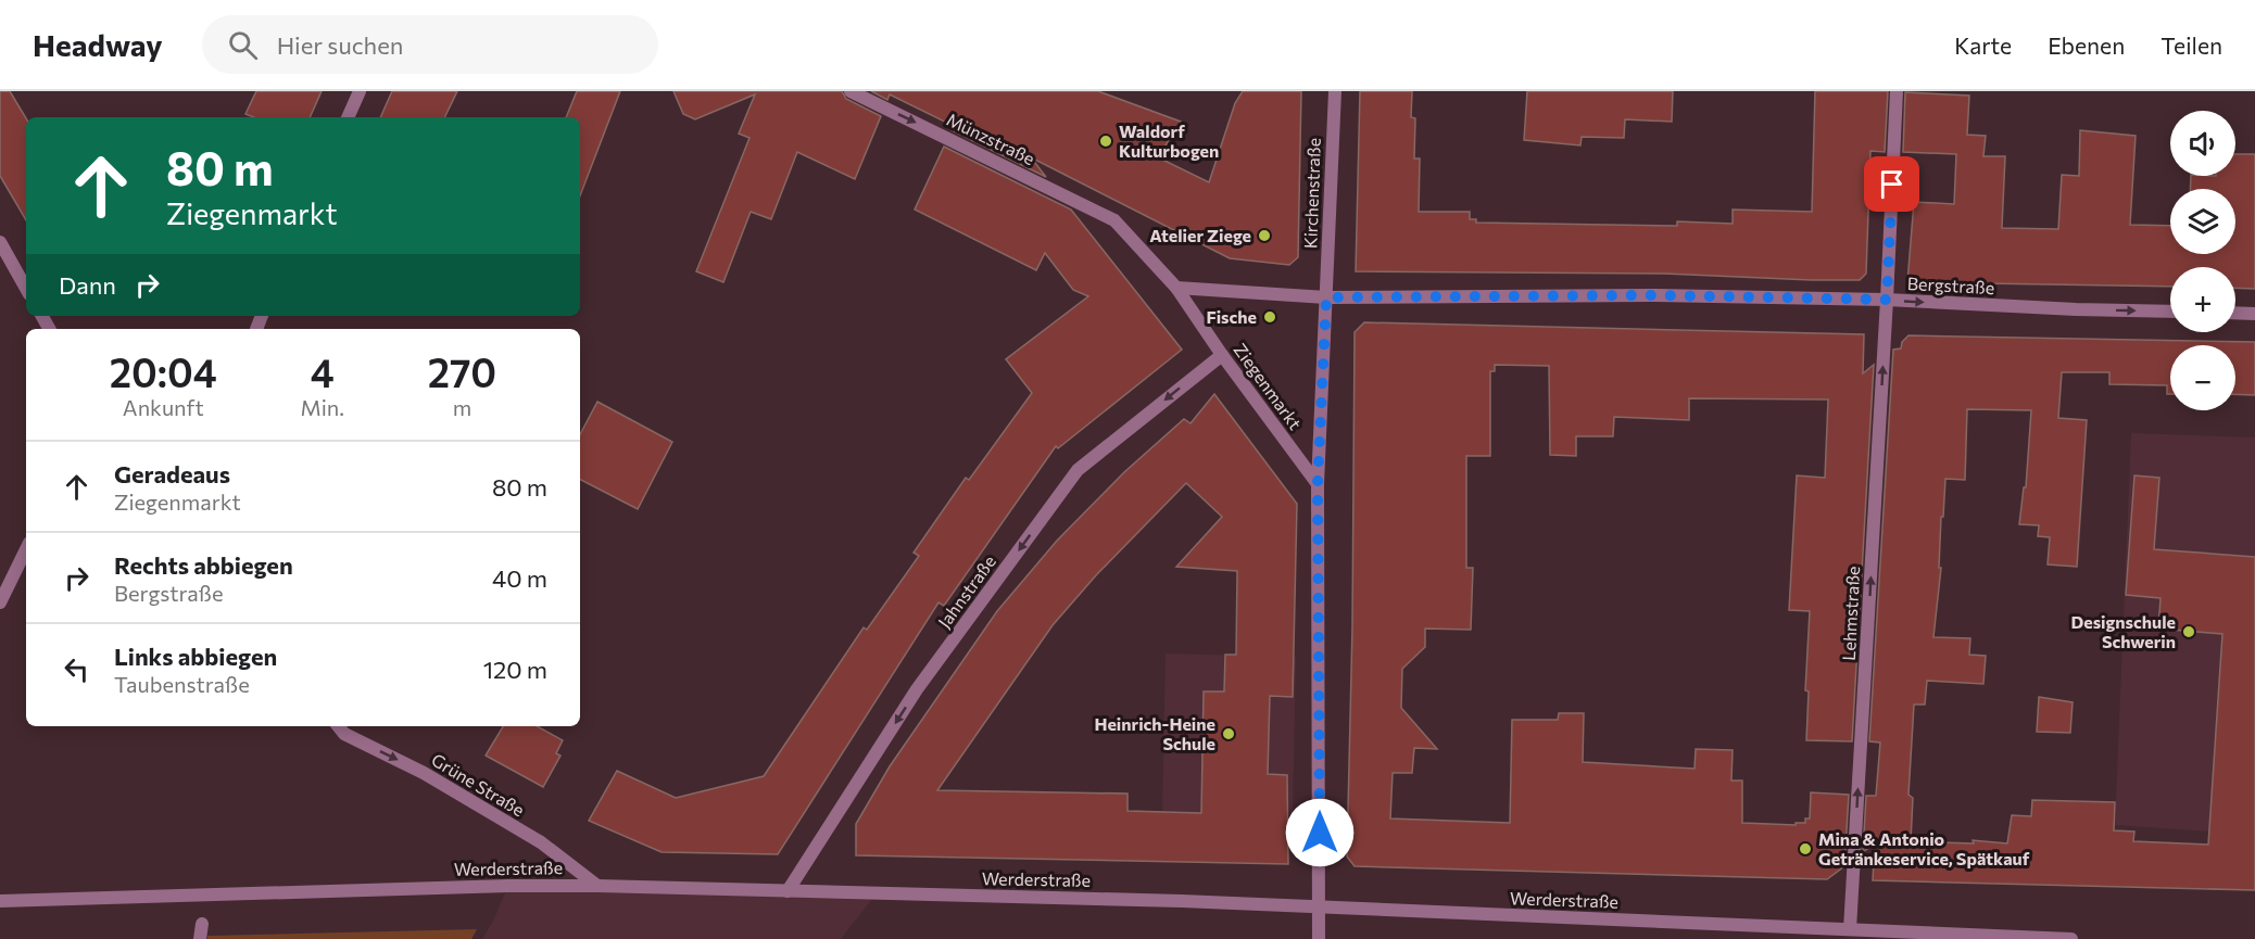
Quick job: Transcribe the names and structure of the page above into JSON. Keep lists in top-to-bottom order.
{
  "streets": {
    "street": [
      "Münzstraße",
      "Kirchenstraße",
      "Bergstraße",
      "Ziegenmarkt",
      "Jahnstraße",
      "Lehmstraße",
      "Grüne Straße",
      "Werderstraße"
    ]
  },
  "crossings": [
    ["Münzstraße", "Ziegenmarkt"],
    ["Kirchenstraße", "Bergstraße"],
    ["Kirchenstraße", "Ziegenmarkt"],
    ["Bergstraße", "Ziegenmarkt"],
    ["Bergstraße", "Lehmstraße"],
    ["Ziegenmarkt", "Jahnstraße"],
    ["Jahnstraße", "Werderstraße"],
    ["Lehmstraße", "Werderstraße"],
    ["Grüne Straße", "Werderstraße"]
  ],
  "one_way": [
    "Münzstraße",
    "Jahnstraße",
    "Lehmstraße",
    "Grüne Straße"
  ],
  "places": [
    "Waldorf Kulturbogen",
    "Atelier Ziege",
    "Fische",
    "Designschule Schwerin",
    "Heinrich-Heine Schule",
    "Mina & Antonio Getränkeservice, Spätkauf"
  ],
  "page": {
    "header": "Headway",
    "search": "Hier suchen",
    "nav": ["Karte", "Ebenen", "Teilen"],
    "map_buttons": ["+", "−"],
    "turn": ["80 m", "Ziegenmarkt"],
    "then": "Dann",
    "eta": [
      "20:04",
      "Ankunft",
      "4",
      "Min.",
      "270",
      "m"
    ],
    "list": [
      {
        "name": "Geradeaus",
        "note": "Ziegenmarkt",
        "value": "80 m"
      },
      {
        "name": "Rechts abbiegen",
        "note": "Bergstraße",
        "value": "40 m"
      },
      {
        "name": "Links abbiegen",
        "note": "Taubenstraße",
        "value": "120 m"
      }
    ]
  }
}
